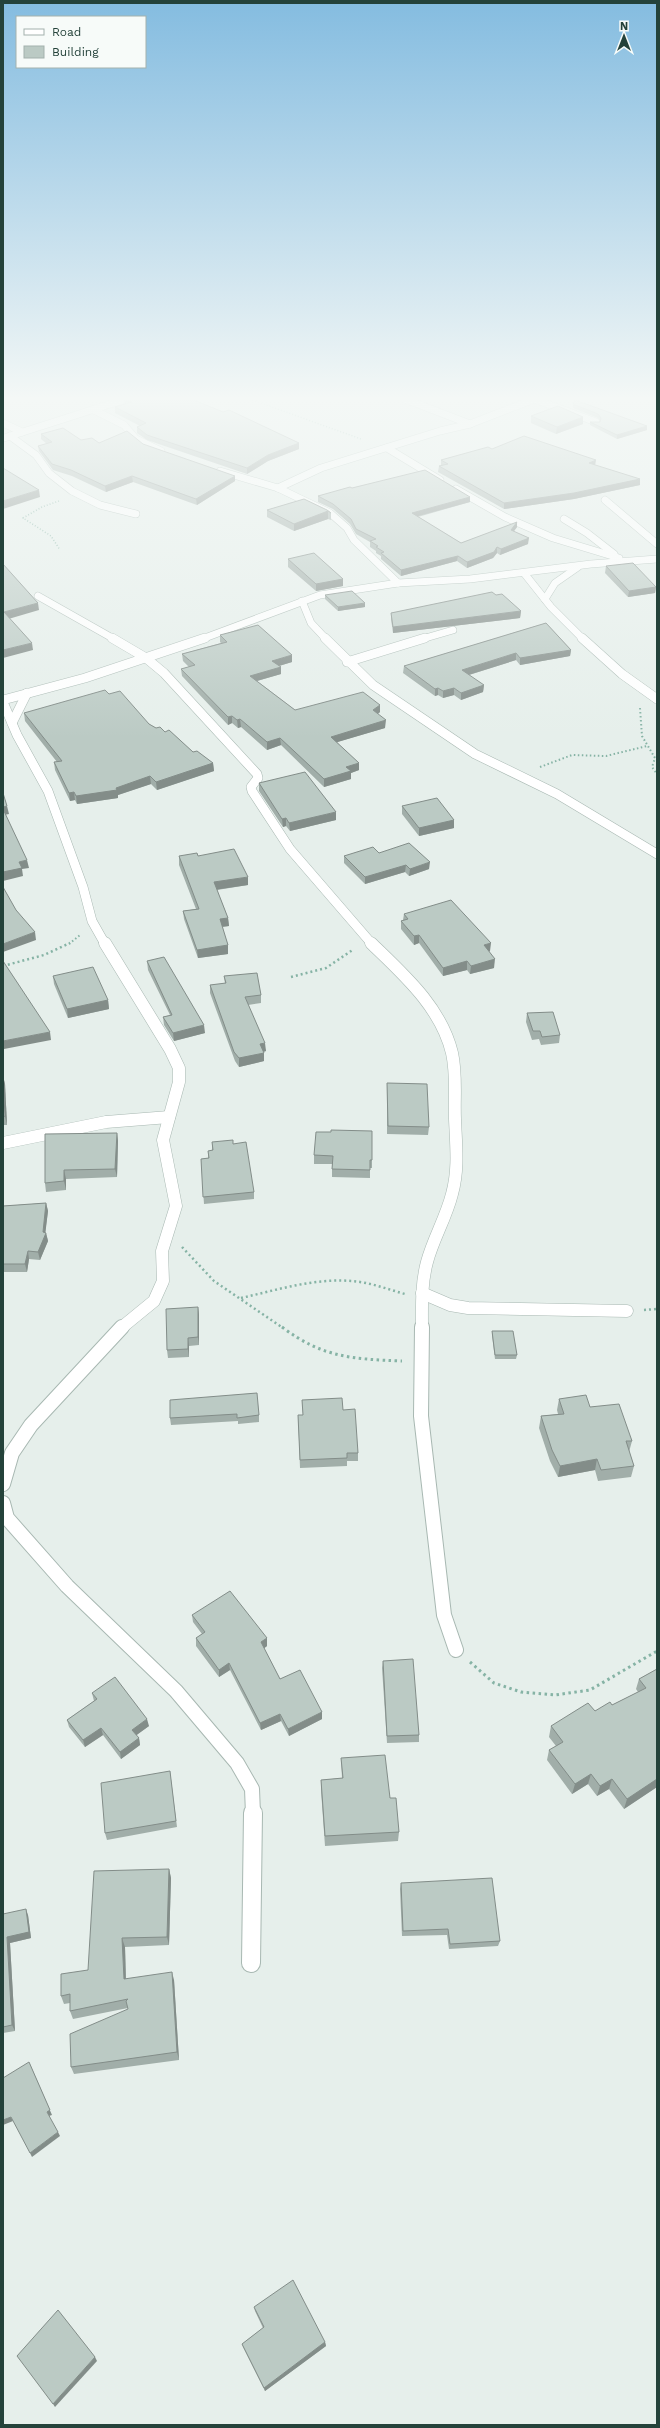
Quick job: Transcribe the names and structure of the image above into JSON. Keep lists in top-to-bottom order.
{
  "legend": ["Road", "Building"],
  "north": "top"
}
